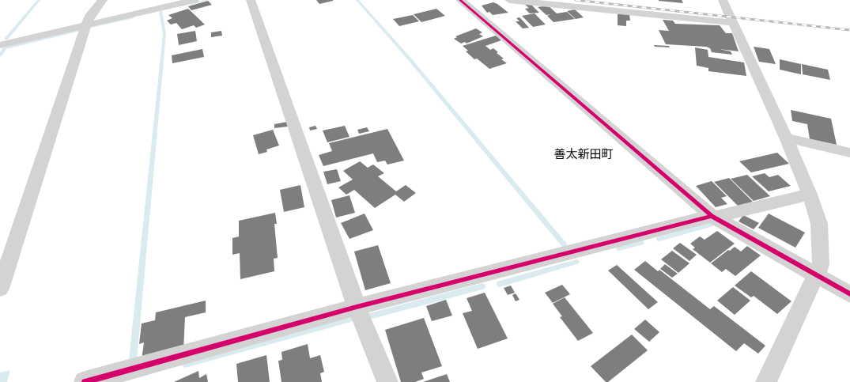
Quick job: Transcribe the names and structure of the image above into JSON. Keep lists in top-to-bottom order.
{
  "districts": ["善太新田町"]
}
